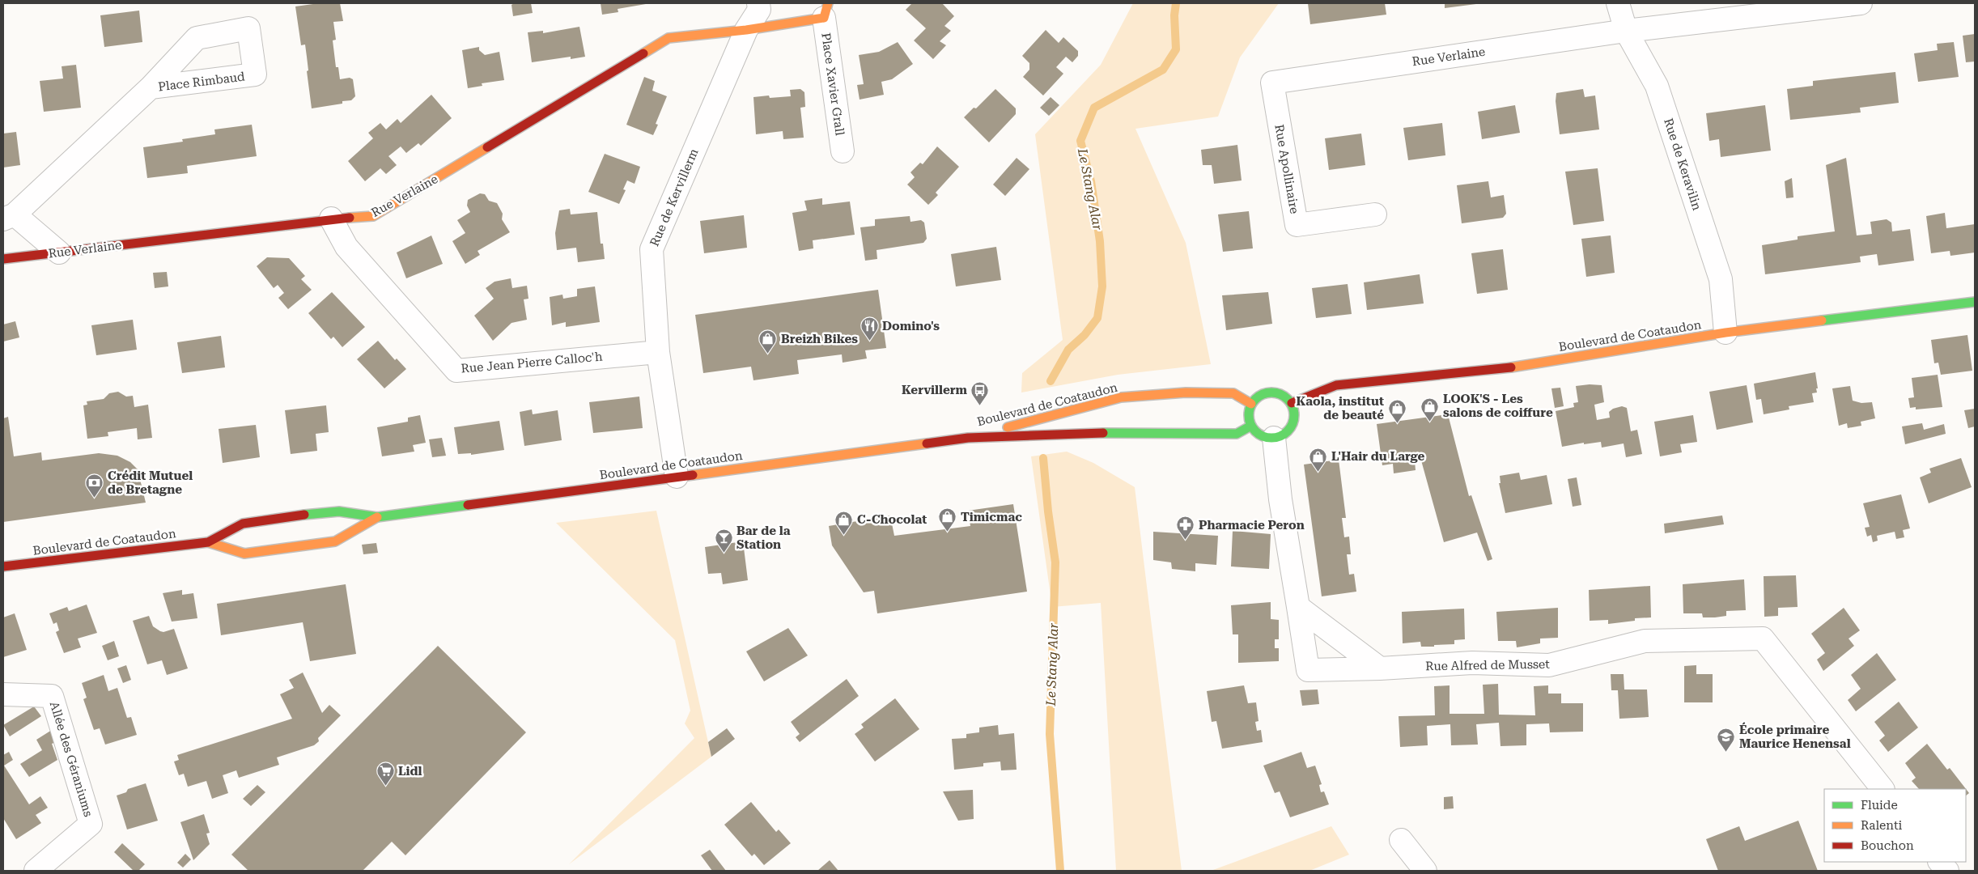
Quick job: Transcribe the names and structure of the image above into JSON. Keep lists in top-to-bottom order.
{
  "streets": {
    "main road": ["Rue Verlaine", "Place Xavier Grall", "Boulevard de Coataudon"],
    "street": [
      "Place Rimbaud",
      "Rue de Keravilin",
      "Rue Apollinaire",
      "Rue de Kervillerm",
      "Rue Jean Pierre Calloc'h",
      "Rue Alfred de Musset",
      "Allée des Géraniums"
    ]
  },
  "crossings": [
    ["Rue Verlaine", "Place Xavier Grall"],
    ["Rue Verlaine", "Rue de Keravilin"],
    ["Rue Verlaine", "Rue Apollinaire"],
    ["Rue Verlaine", "Rue de Kervillerm"],
    ["Rue Verlaine", "Rue Jean Pierre Calloc'h"],
    ["Place Xavier Grall", "Rue de Kervillerm"],
    ["Rue de Keravilin", "Boulevard de Coataudon"],
    ["Rue de Kervillerm", "Boulevard de Coataudon"],
    ["Rue de Kervillerm", "Rue Jean Pierre Calloc'h"],
    ["Boulevard de Coataudon", "Rue Alfred de Musset"]
  ],
  "water": ["Le Stang Alar"],
  "places": {
    "restaurant": ["Domino's"],
    "shop": [
      "Breizh Bikes",
      "LOOK'S - Les salons de coiffure",
      "Kaola, institut de beauté",
      "L'Hair du Large",
      "Timicmac",
      "C-Chocolat"
    ],
    "bus stop": ["Kervillerm"],
    "bank": ["Crédit Mutuel de Bretagne"],
    "pharmacy": ["Pharmacie Peron"],
    "bar": ["Bar de la Station"],
    "school or university": ["École primaire Maurice Henensal"],
    "supermarket": ["Lidl"]
  },
  "legend": ["Fluide", "Ralenti", "Bouchon"]
}
